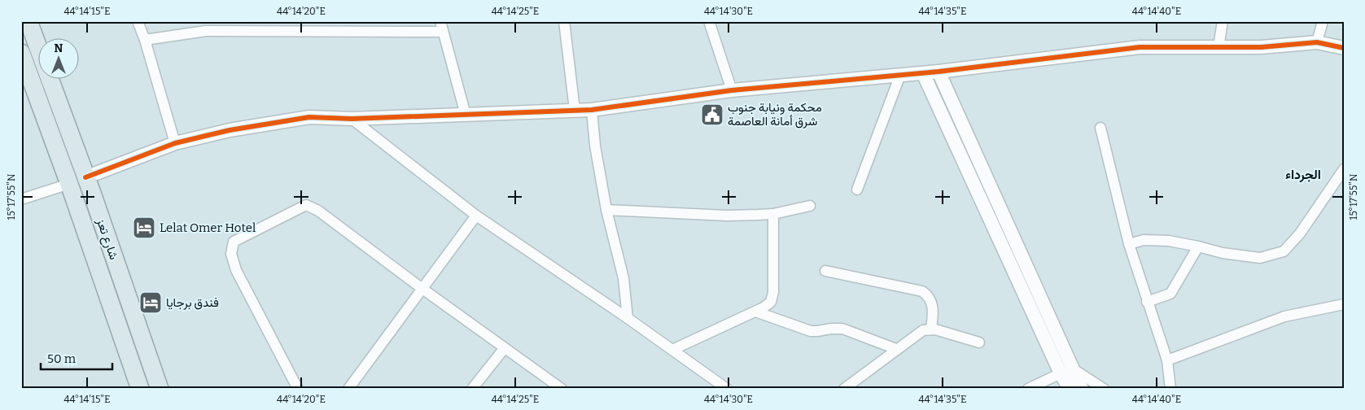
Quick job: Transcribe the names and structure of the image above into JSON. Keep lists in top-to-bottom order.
{
  "streets": {
    "highway": ["شارع تعز"]
  },
  "districts": ["الجرداء"],
  "places": {
    "public building": ["محكمة ونيابة جنوب شرق أمانة العاصمة"],
    "hotel": ["Lelat Omer Hotel", "فندق برجايا"]
  },
  "scale_bar": "50 m",
  "north": "top",
  "coordinates": [
    "44°14'15\"E",
    "44°14'20\"E",
    "44°14'25\"E",
    "44°14'30\"E",
    "44°14'35\"E",
    "44°14'40\"E",
    "15°17'55\"N"
  ]
}
